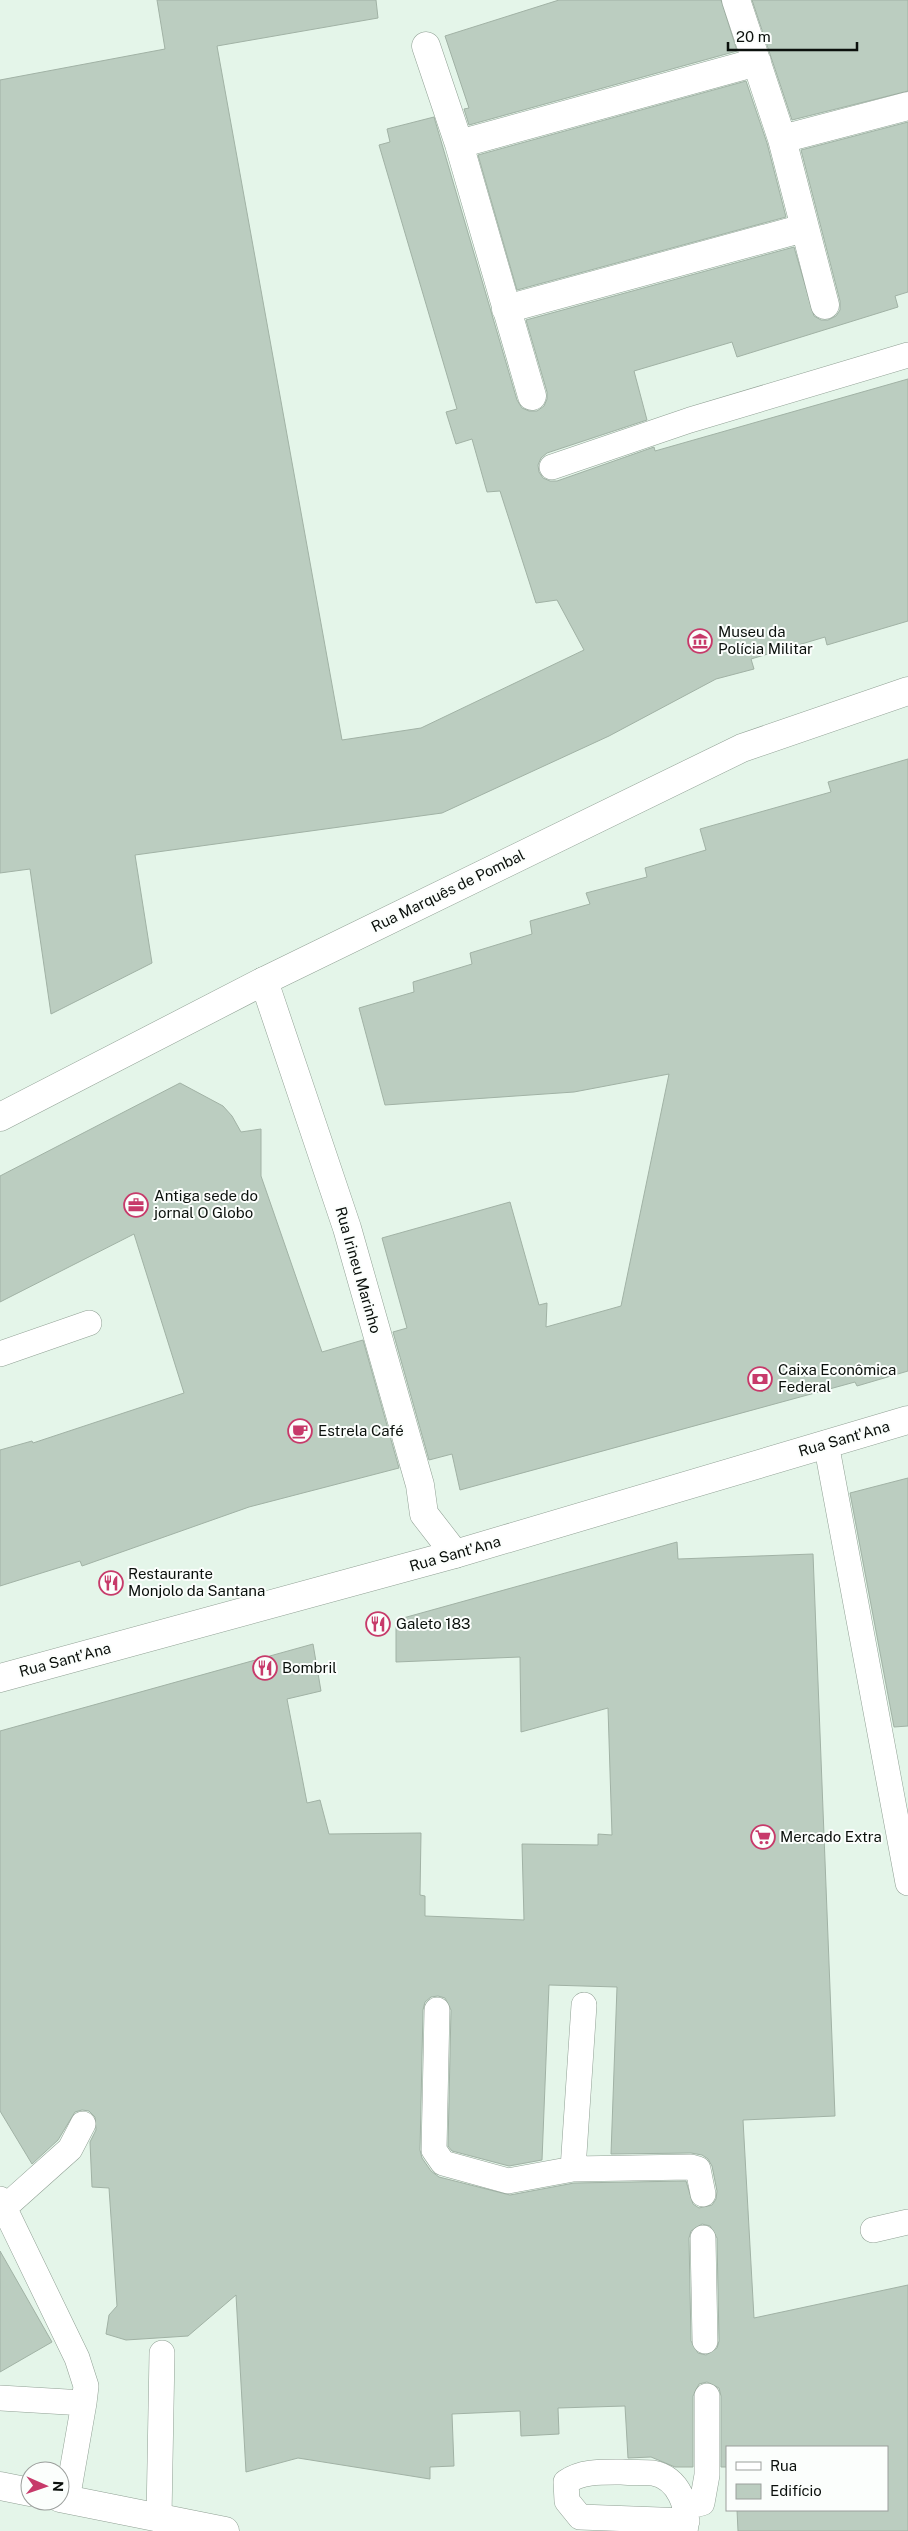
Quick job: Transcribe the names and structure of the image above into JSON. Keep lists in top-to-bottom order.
{
  "streets": {
    "street": ["Rua Marquês de Pombal", "Rua Irineu Marinho", "Rua Sant'Ana"]
  },
  "crossings": [
    ["Rua Marquês de Pombal", "Rua Irineu Marinho"],
    ["Rua Irineu Marinho", "Rua Sant'Ana"]
  ],
  "places": {
    "museum": ["Museu da Polícia Militar"],
    "office": ["Antiga sede do jornal O Globo"],
    "bank": ["Caixa Econômica Federal"],
    "cafe": ["Estrela Café"],
    "restaurant": ["Restaurante Monjolo da Santana", "Galeto 183", "Bombril"],
    "supermarket": ["Mercado Extra"]
  },
  "legend": ["Rua", "Edifício"],
  "scale_bar": "20 m",
  "north": "right"
}
